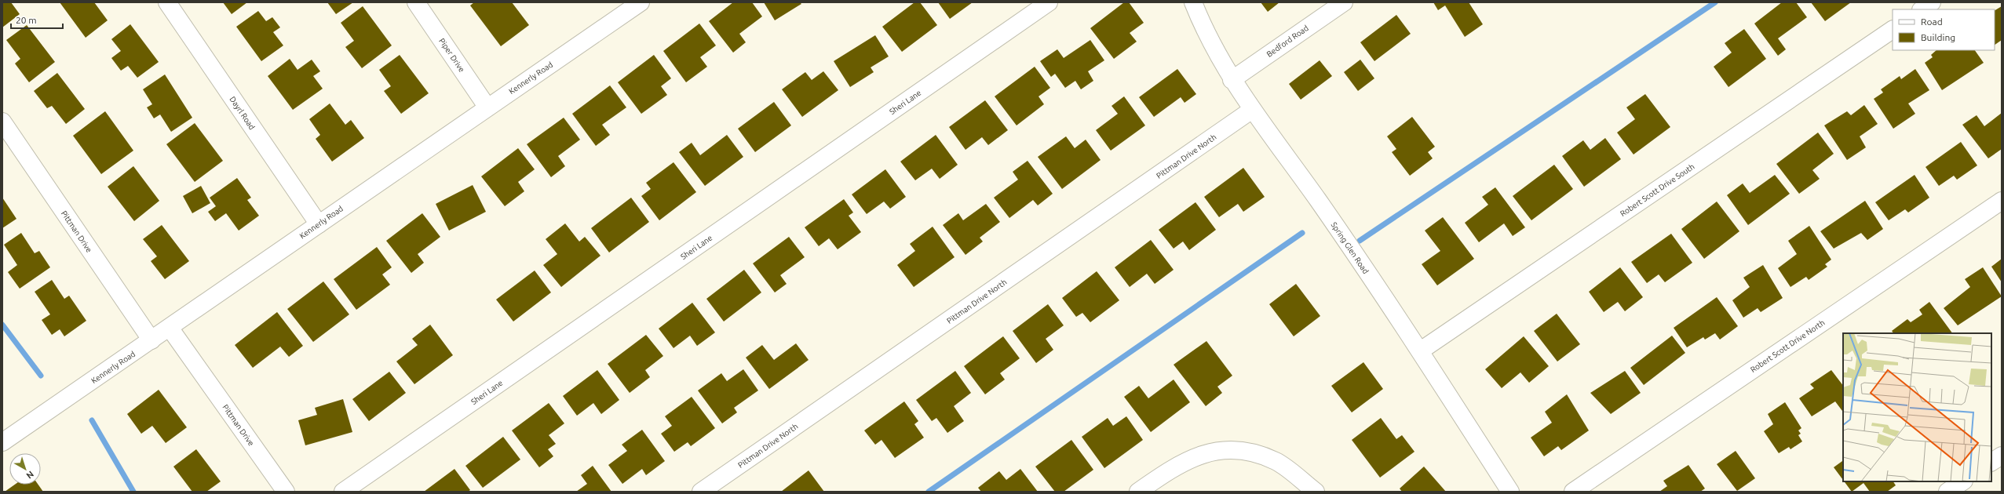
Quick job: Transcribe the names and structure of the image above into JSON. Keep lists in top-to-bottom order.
{
  "streets": {
    "street": [
      "Bedford Road",
      "Piper Drive",
      "Kennerly Road",
      "Sheri Lane",
      "Dayrl Road",
      "Pittman Drive North",
      "Robert Scott Drive South",
      "Pittman Drive",
      "Spring Glen Road",
      "Robert Scott Drive North"
    ]
  },
  "crossings": [
    ["Bedford Road", "Spring Glen Road"],
    ["Piper Drive", "Kennerly Road"],
    ["Kennerly Road", "Dayrl Road"],
    ["Kennerly Road", "Pittman Drive"],
    ["Pittman Drive North", "Spring Glen Road"],
    ["Robert Scott Drive South", "Spring Glen Road"]
  ],
  "legend": ["Road", "Building"],
  "scale_bar": "20 m",
  "north": "bottom right"
}
